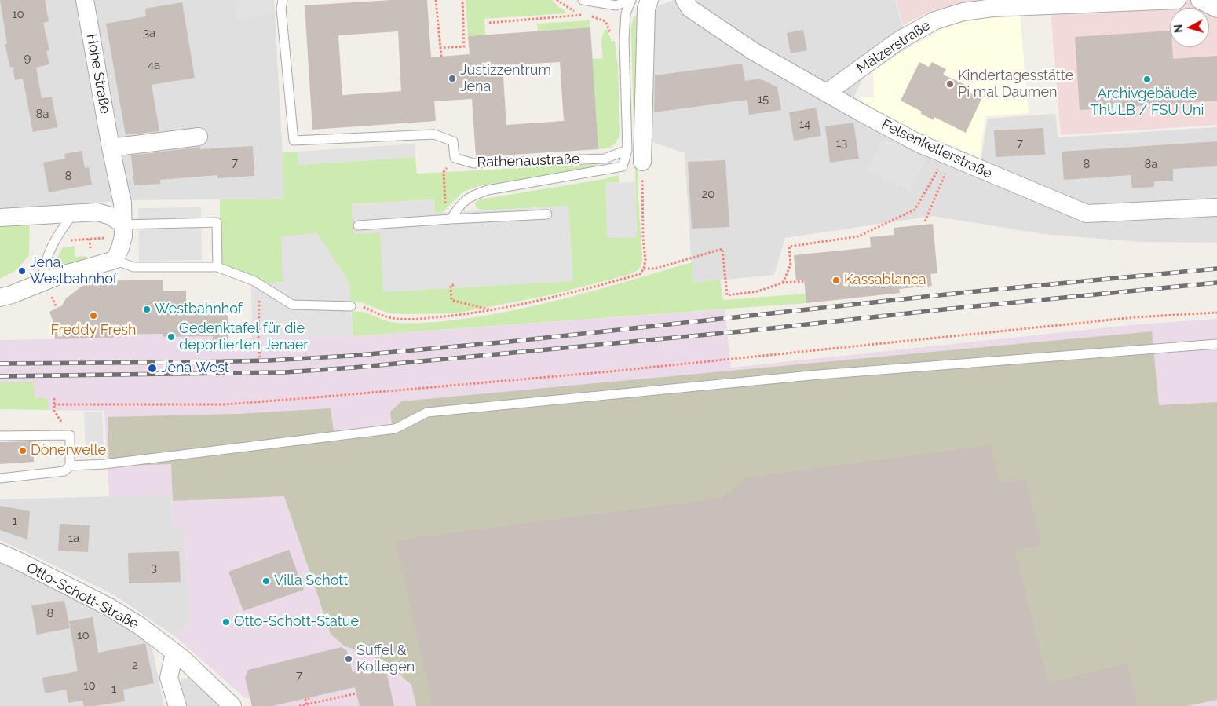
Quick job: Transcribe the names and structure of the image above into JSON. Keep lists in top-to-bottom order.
{
  "streets": {
    "street": [
      "Mälzerstraße",
      "Hohe Straße",
      "Felsenkellerstraße",
      "Otto-Schott-Straße"
    ],
    "lane": ["Rathenaustraße"]
  },
  "crossings": [
    ["Mälzerstraße", "Felsenkellerstraße"]
  ],
  "places": [
    "Justizzentrum Jena",
    "Archivgebäude ThULB / FSU Uni",
    "Kindertagesstätte Pi mal Daumen",
    "Jena, Westbahnhof",
    "Kassablanca",
    "Westbahnhof",
    "Freddy Fresh",
    "Gedenktafel für die deportierten Jenaer",
    "Jena West",
    "Dönerwelle",
    "Villa Schott",
    "Otto-Schott-Statue",
    "Suffel & Kollegen"
  ],
  "house_numbers": [
    "10",
    "3a",
    "9",
    "4a",
    "15",
    "8a",
    "14",
    "13",
    "7",
    "7",
    "8",
    "8a",
    "8",
    "20",
    "1",
    "1a",
    "3",
    "8",
    "10",
    "2",
    "7",
    "10",
    "1"
  ],
  "north": "left"
}
